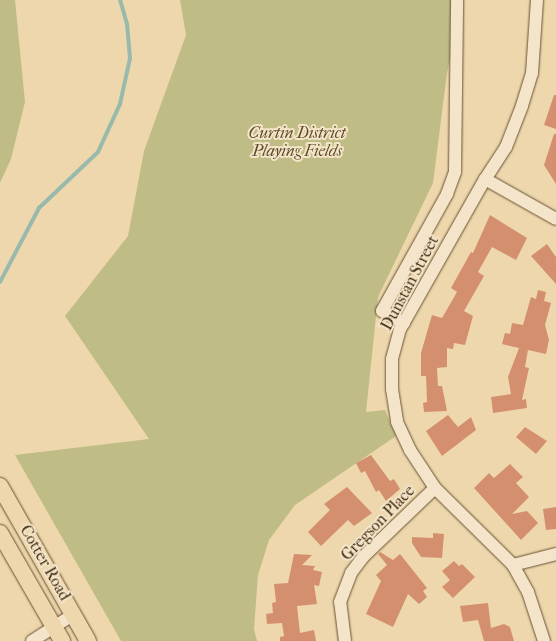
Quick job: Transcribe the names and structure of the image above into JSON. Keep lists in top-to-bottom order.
{
  "streets": {
    "main road": ["Cotter Road"],
    "street": ["Dunstan Street", "Gregson Place"]
  },
  "crossings": [
    ["Dunstan Street", "Gregson Place"]
  ],
  "parks": ["Curtin District Playing Fields"]
}
